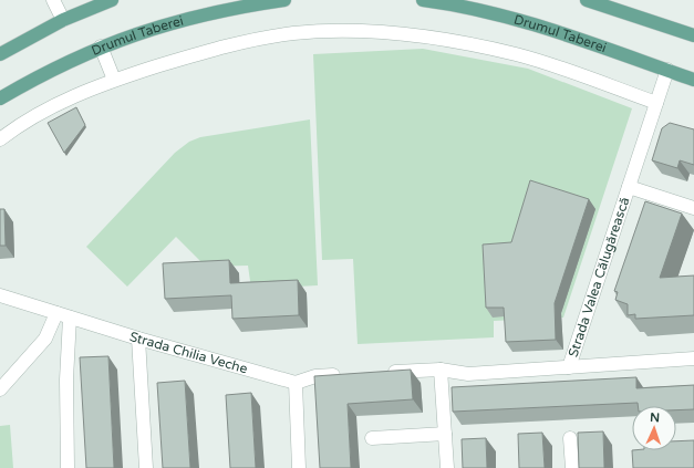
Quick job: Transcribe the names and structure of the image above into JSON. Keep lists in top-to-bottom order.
{
  "streets": {
    "main road": ["Drumul Taberei"],
    "street": ["Strada Valea Călugărească", "Strada Chilia Veche"]
  },
  "crossings": [
    ["Drumul Taberei", "Strada Valea Călugărească"]
  ],
  "north": "top"
}
